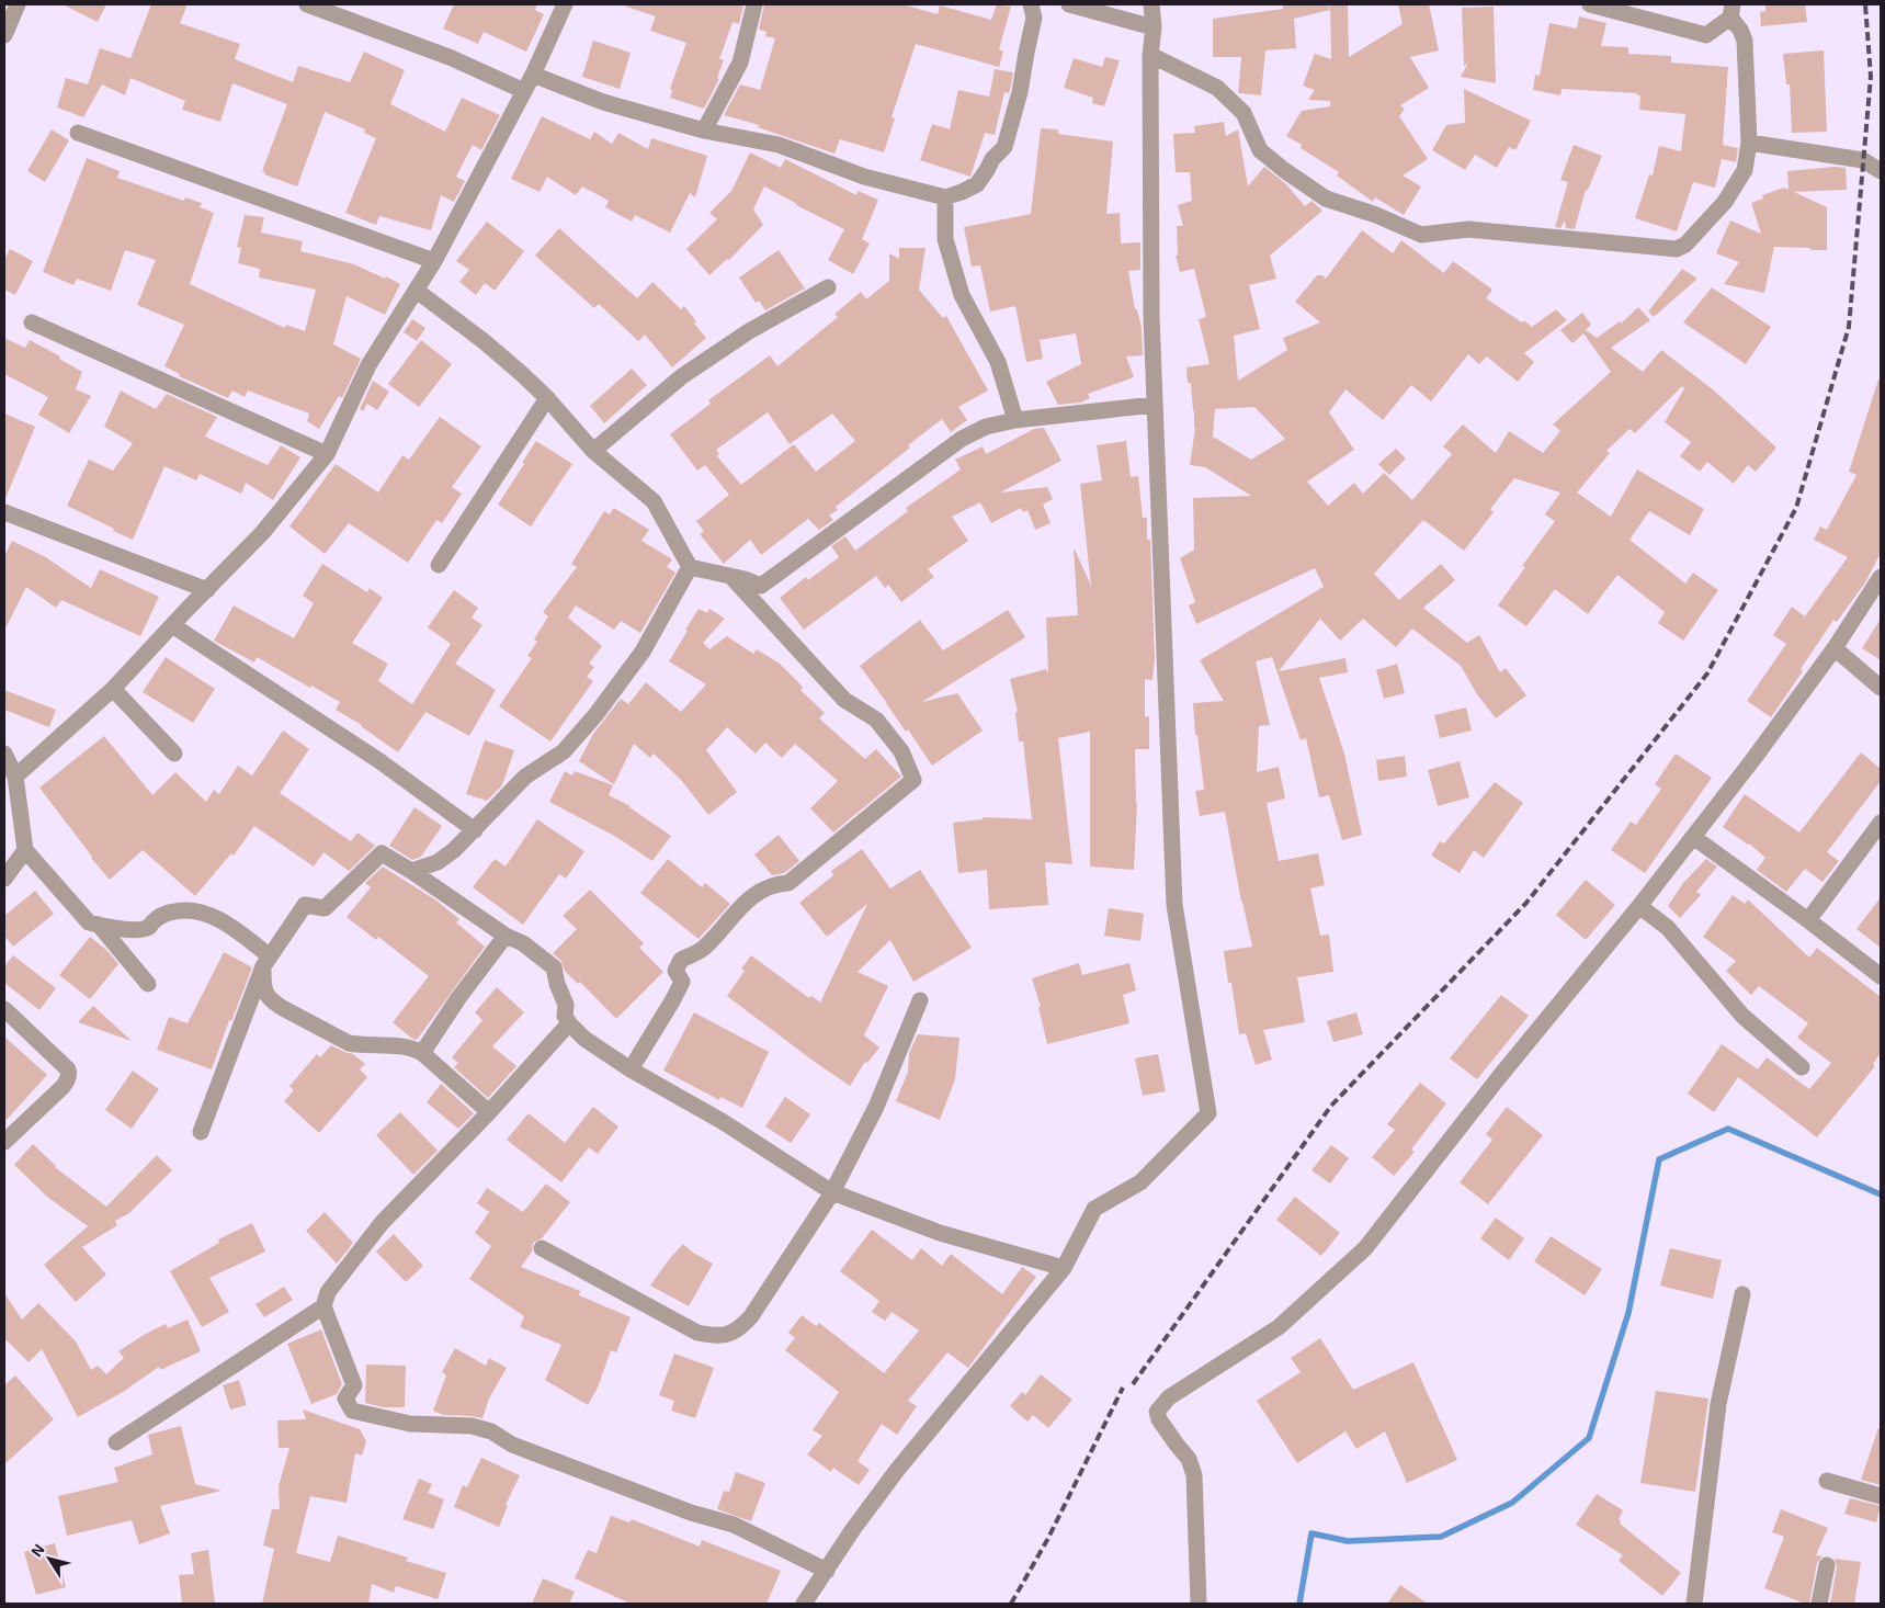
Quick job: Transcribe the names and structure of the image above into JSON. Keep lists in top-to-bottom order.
{
  "north": "top left"
}
